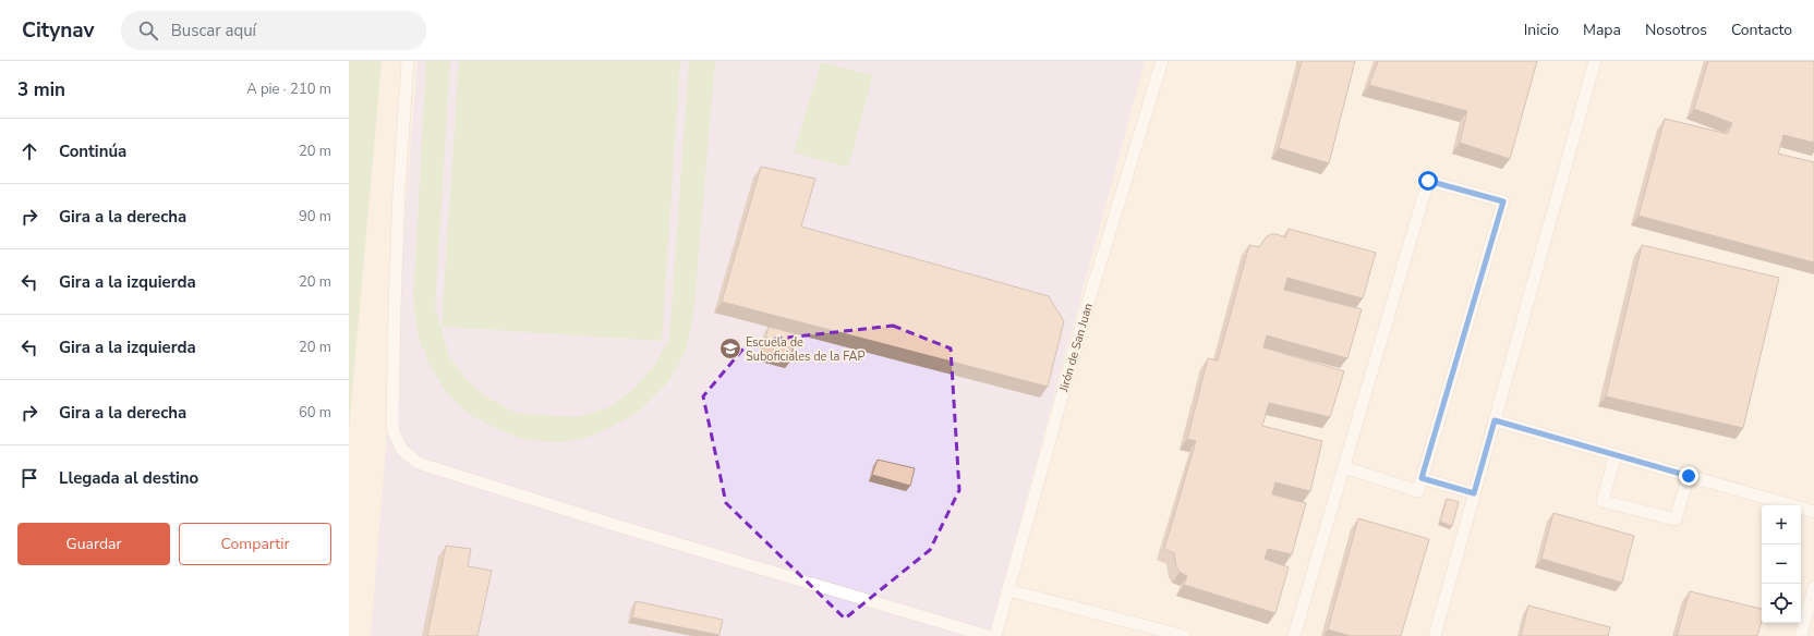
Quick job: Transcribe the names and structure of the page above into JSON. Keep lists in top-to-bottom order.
{
  "streets": {
    "lane": ["Jirón de San Juan"]
  },
  "places": {
    "school or university": ["Escuela de Suboficiales de la FAP"]
  },
  "page": {
    "header": "Citynav",
    "search": "Buscar aquí",
    "nav": [
      "Inicio",
      "Mapa",
      "Nosotros",
      "Contacto"
    ],
    "heading": ["3 min", "A pie · 210 m"],
    "list": [
      ["Continúa", "20 m"],
      ["Gira a la derecha", "90 m"],
      ["Gira a la izquierda", "20 m"],
      ["Gira a la izquierda", "20 m"],
      ["Gira a la derecha", "60 m"],
      "Llegada al destino"
    ],
    "map_buttons": ["+", "−"],
    "buttons": ["Guardar", "Compartir"]
  }
}
